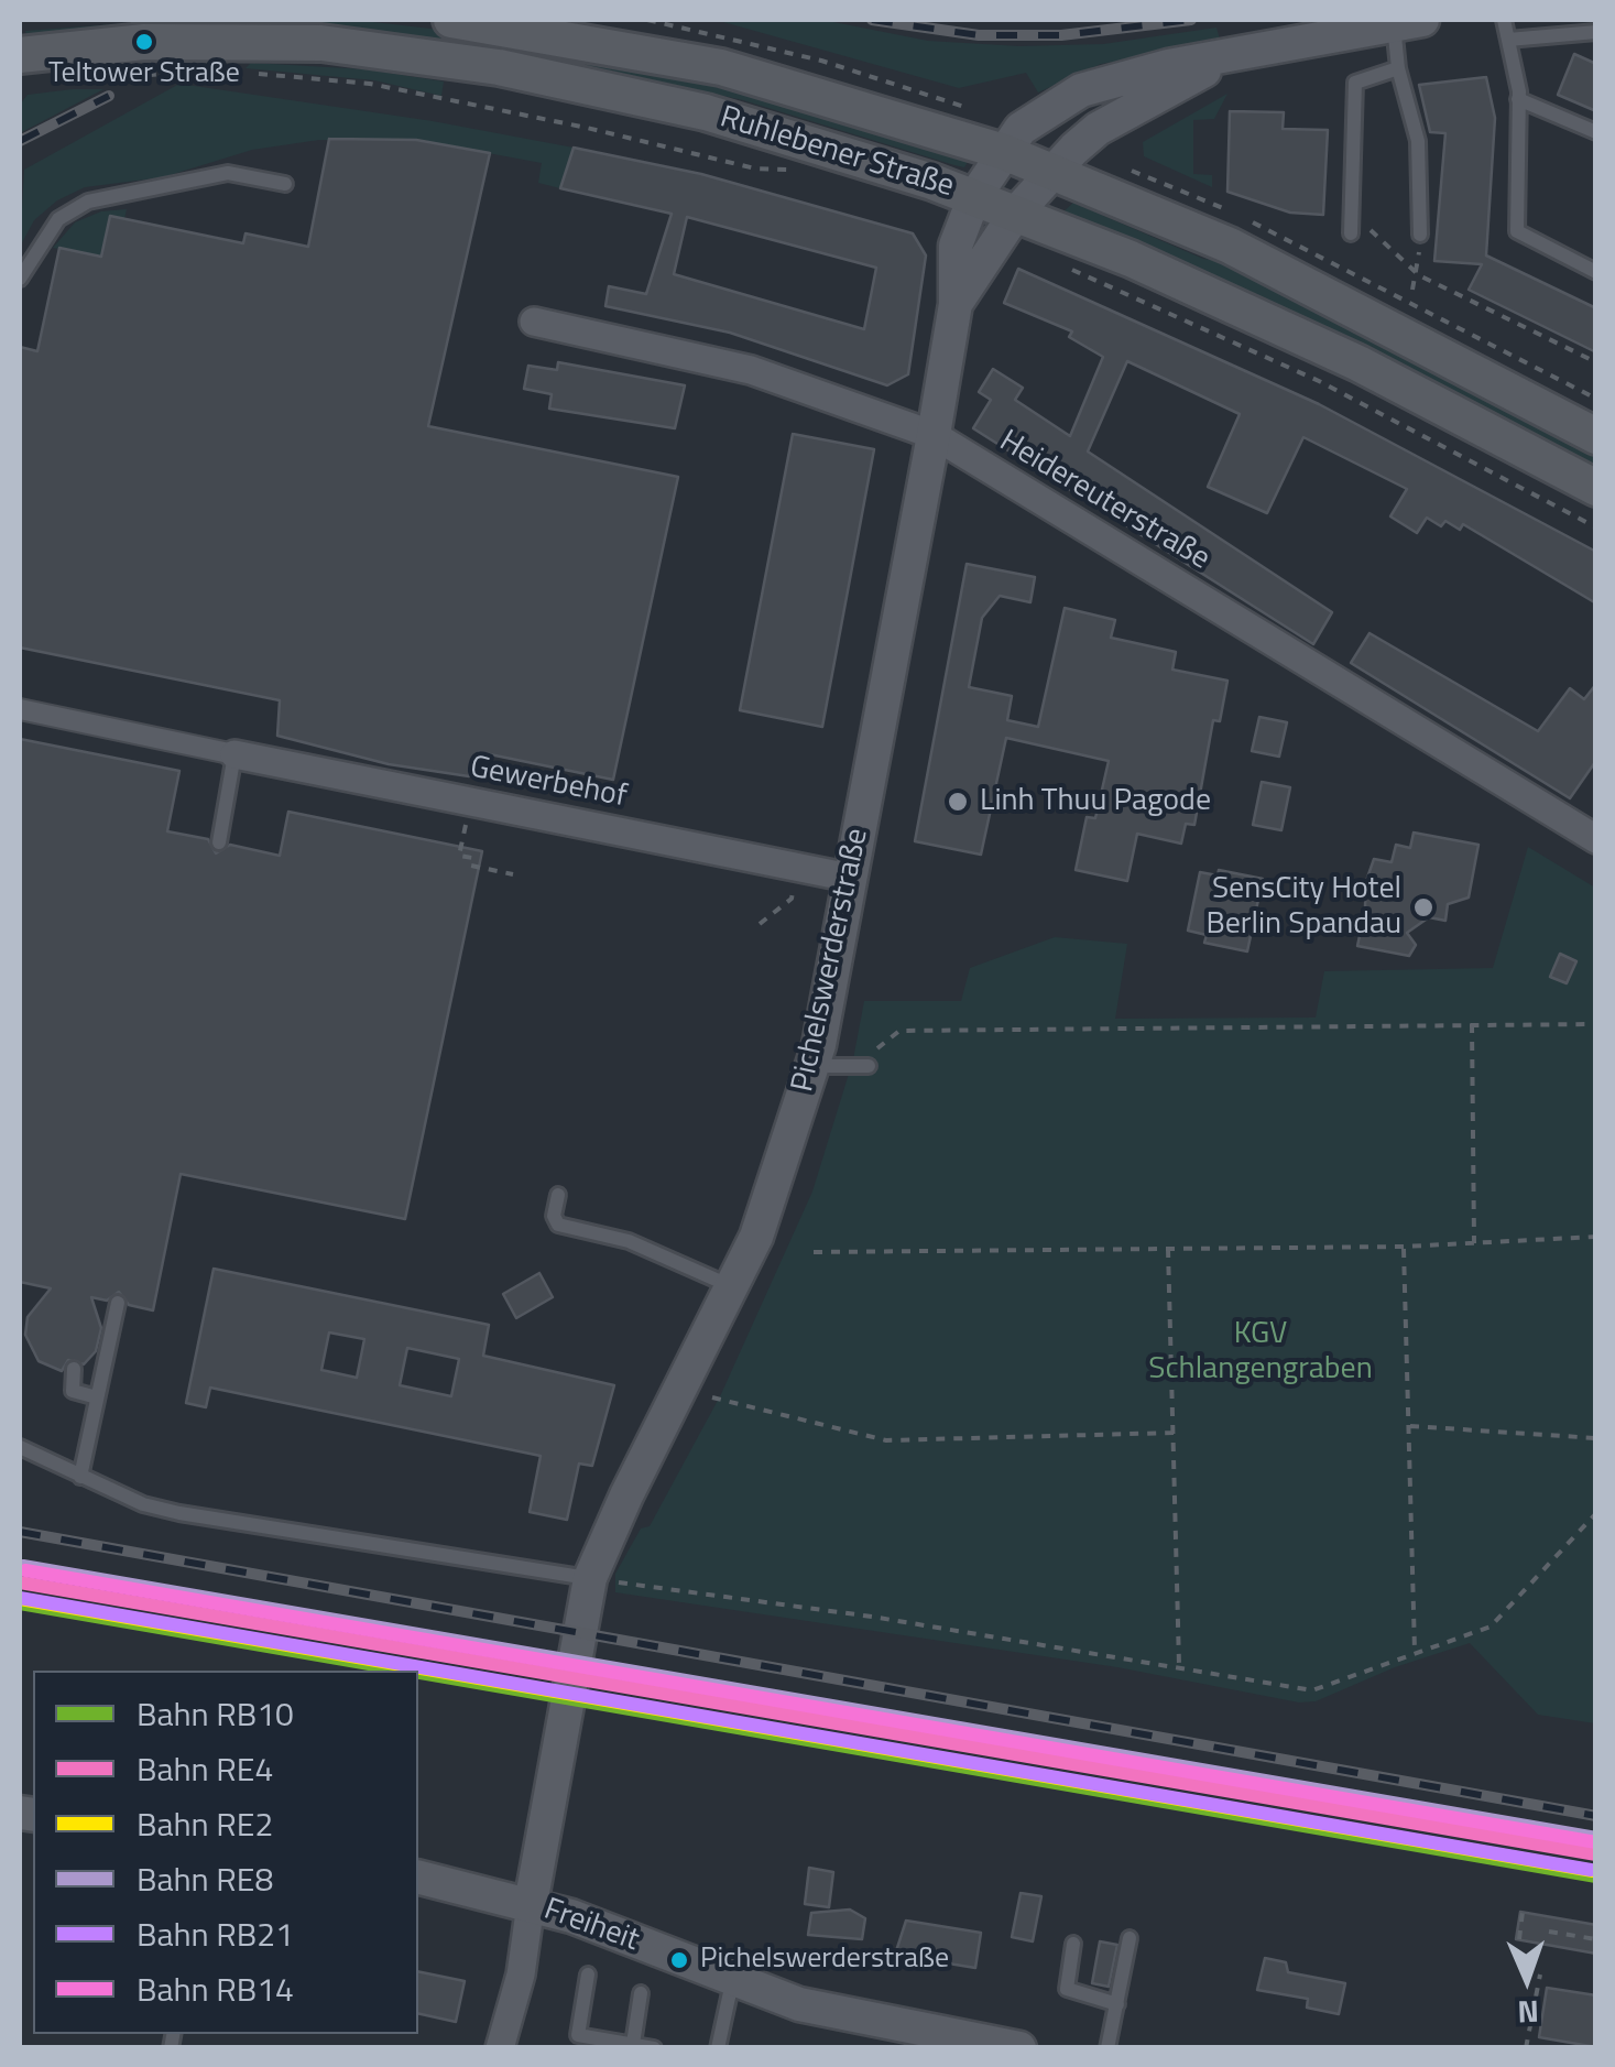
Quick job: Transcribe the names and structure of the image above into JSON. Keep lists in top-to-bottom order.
{
  "streets": {
    "main road": ["Ruhlebener Straße"],
    "street": [
      "Heidereuterstraße",
      "Gewerbehof",
      "Pichelswerderstraße",
      "Freiheit"
    ]
  },
  "crossings": [
    ["Ruhlebener Straße", "Pichelswerderstraße"],
    ["Heidereuterstraße", "Pichelswerderstraße"],
    ["Gewerbehof", "Pichelswerderstraße"],
    ["Pichelswerderstraße", "Freiheit"]
  ],
  "parks": ["KGV Schlangengraben"],
  "places": [
    "Teltower Straße",
    "Linh Thuu Pagode",
    "SensCity Hotel Berlin Spandau",
    "Pichelswerderstraße"
  ],
  "lines": [
    "rail line RE8",
    "rail line RB14",
    "rail line RE4",
    "rail line RB21",
    "rail line RE2",
    "rail line RB10"
  ],
  "legend": [
    "Bahn RB10",
    "Bahn RE4",
    "Bahn RE2",
    "Bahn RE8",
    "Bahn RB21",
    "Bahn RB14"
  ],
  "north": "bottom"
}
